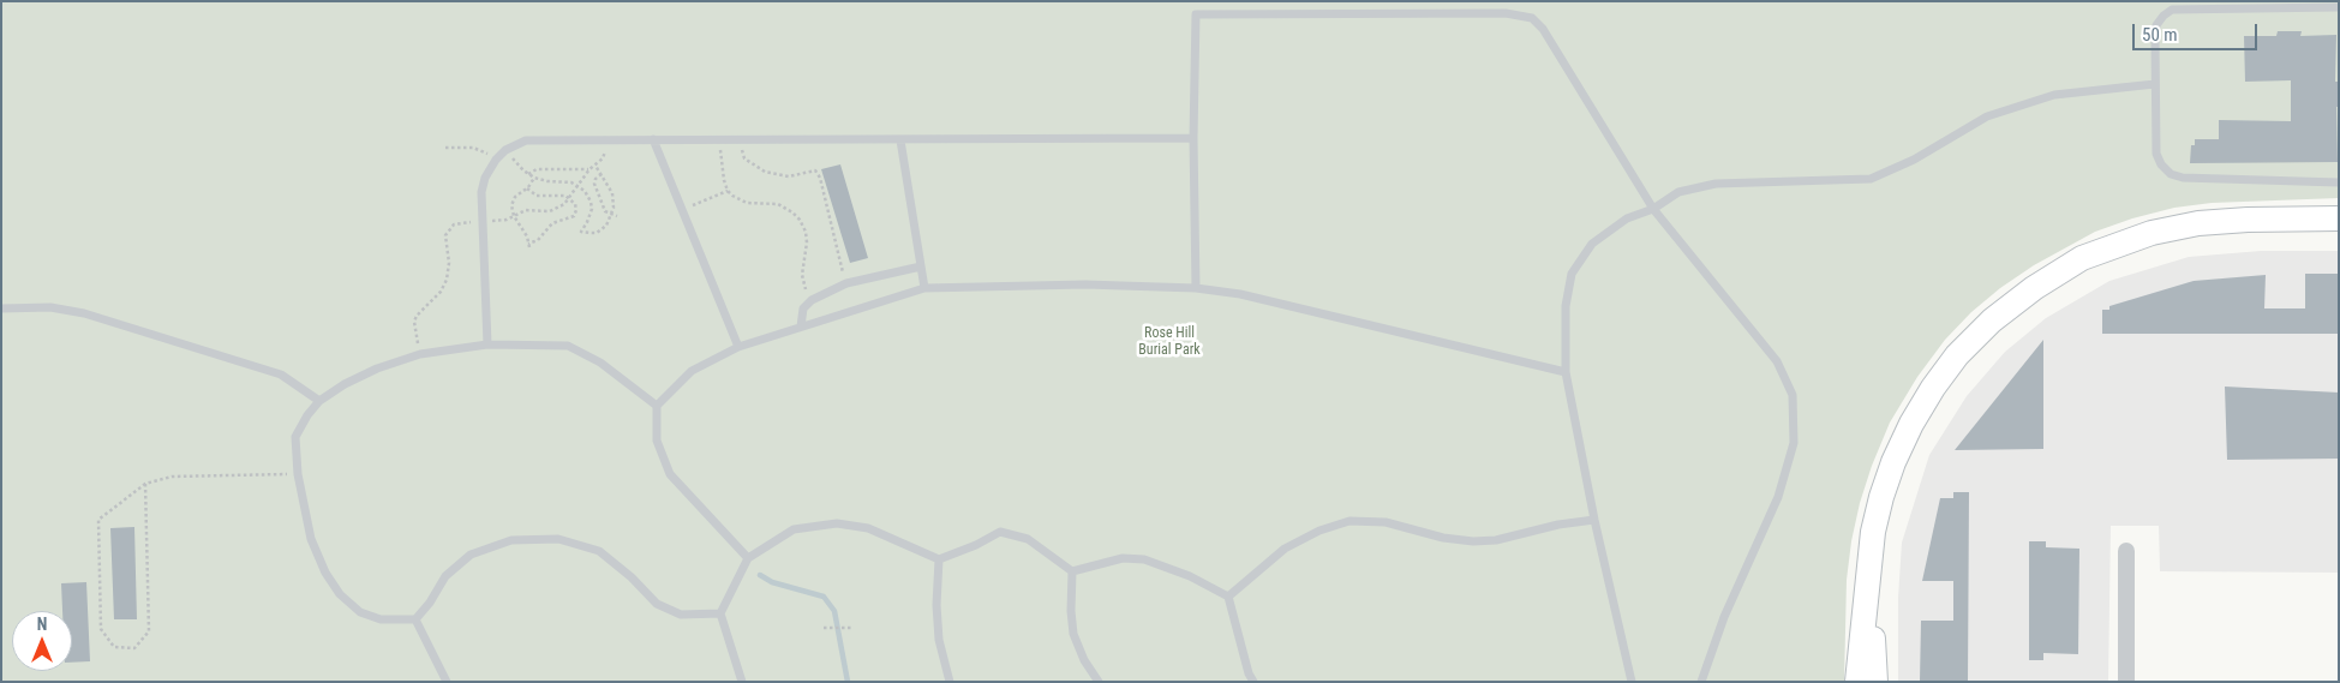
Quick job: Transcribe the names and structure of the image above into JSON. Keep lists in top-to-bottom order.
{
  "parks": ["Rose Hill Burial Park"],
  "scale_bar": "50 m",
  "north": "top"
}
